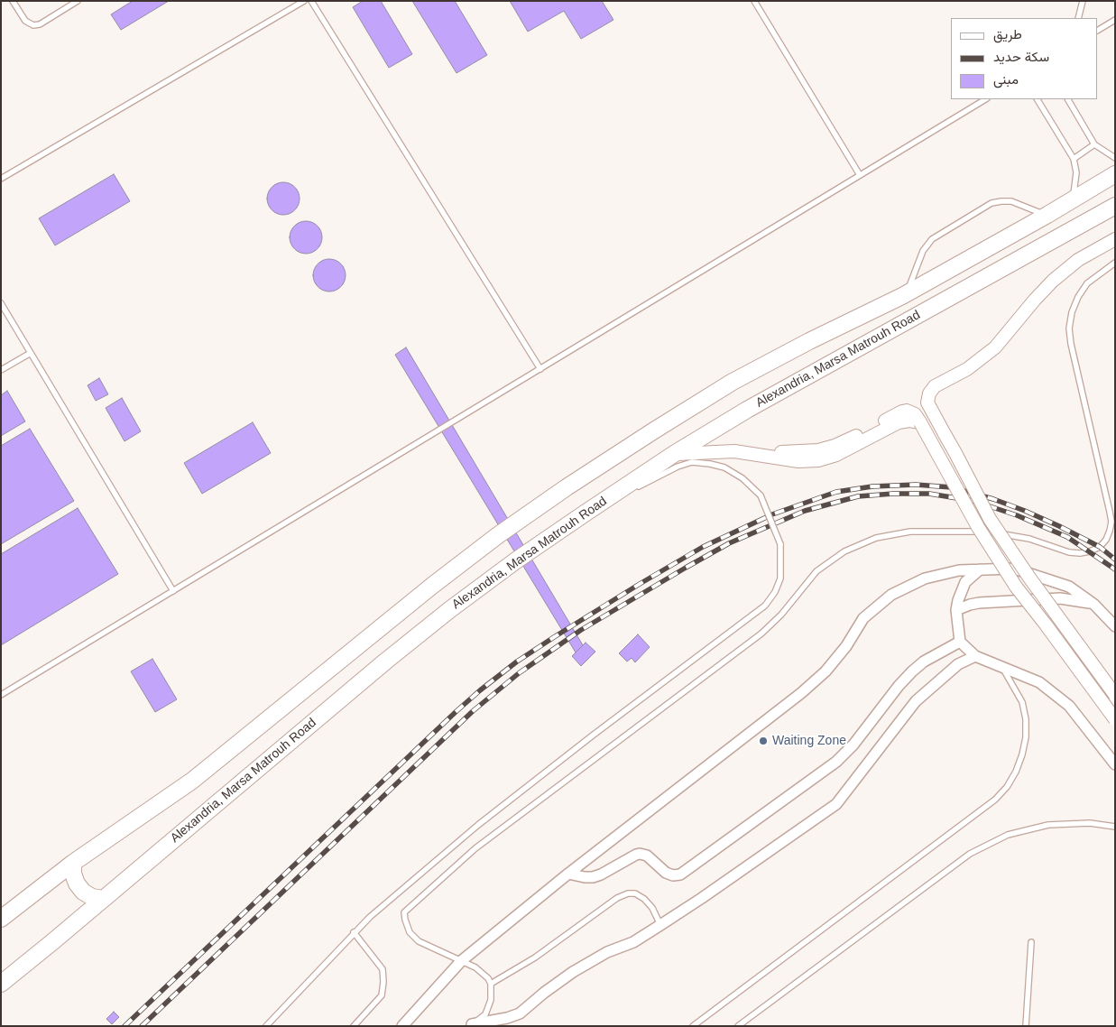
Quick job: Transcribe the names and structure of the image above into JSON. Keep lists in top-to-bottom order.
{
  "streets": {
    "main road": ["Alexandria, Marsa Matrouh Road"]
  },
  "places": ["Waiting Zone"],
  "legend": ["طريق", "سكة حديد", "مبنى"]
}
